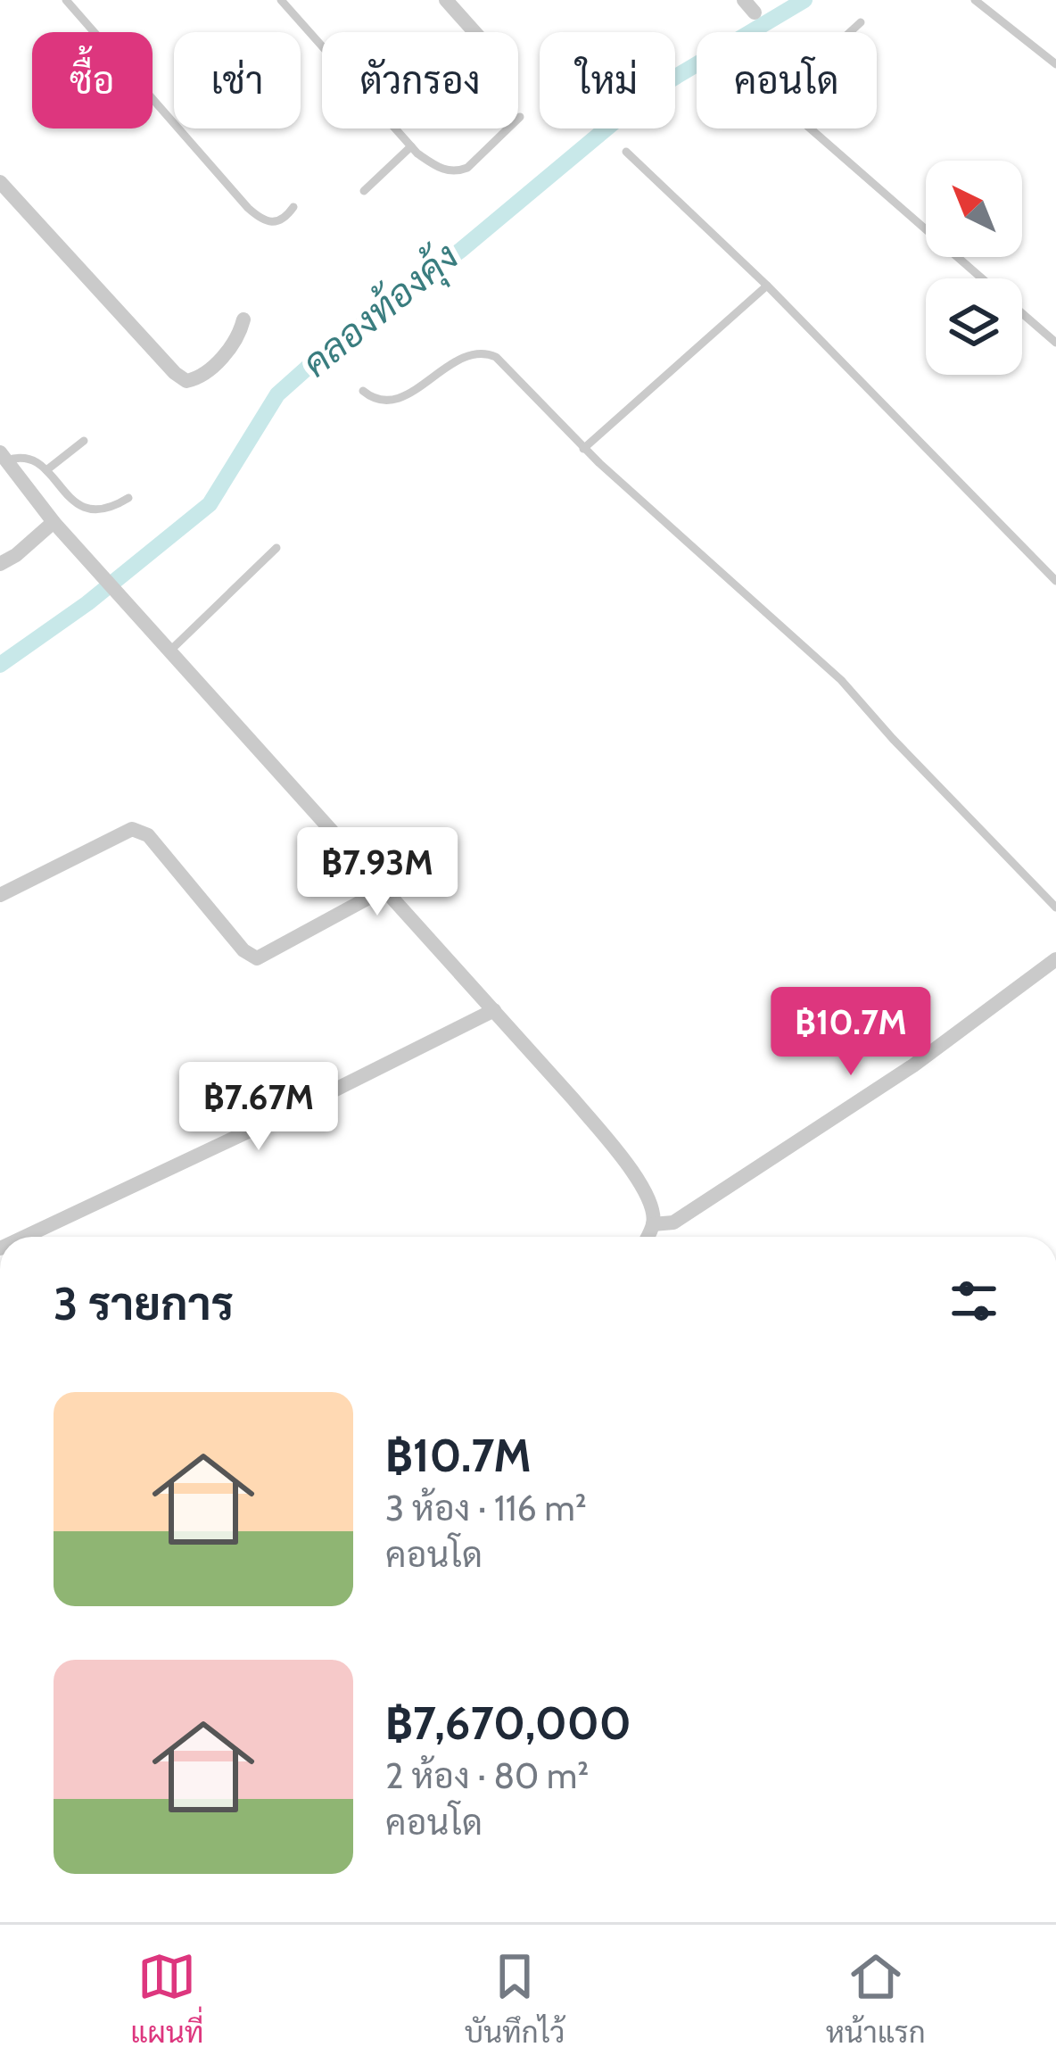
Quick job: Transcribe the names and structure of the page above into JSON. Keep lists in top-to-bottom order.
{
  "water": ["คลองท้องคุ้ง"],
  "north": "top left",
  "page": {
    "chip": [
      "ซื้อ",
      "เช่า",
      "ตัวกรอง",
      "ใหม่",
      "คอนโด"
    ],
    "price": ["฿7.93M", "฿10.7M", "฿7.67M"],
    "heading": "3 รายการ",
    "list": [
      {
        "name": "฿10.7M",
        "note": "3 ห้อง · 116 m² · คอนโด"
      },
      {
        "name": "฿7,670,000",
        "note": "2 ห้อง · 80 m² · คอนโด"
      }
    ],
    "tabs": ["แผนที่", "บันทึกไว้", "หน้าแรก"]
  }
}
